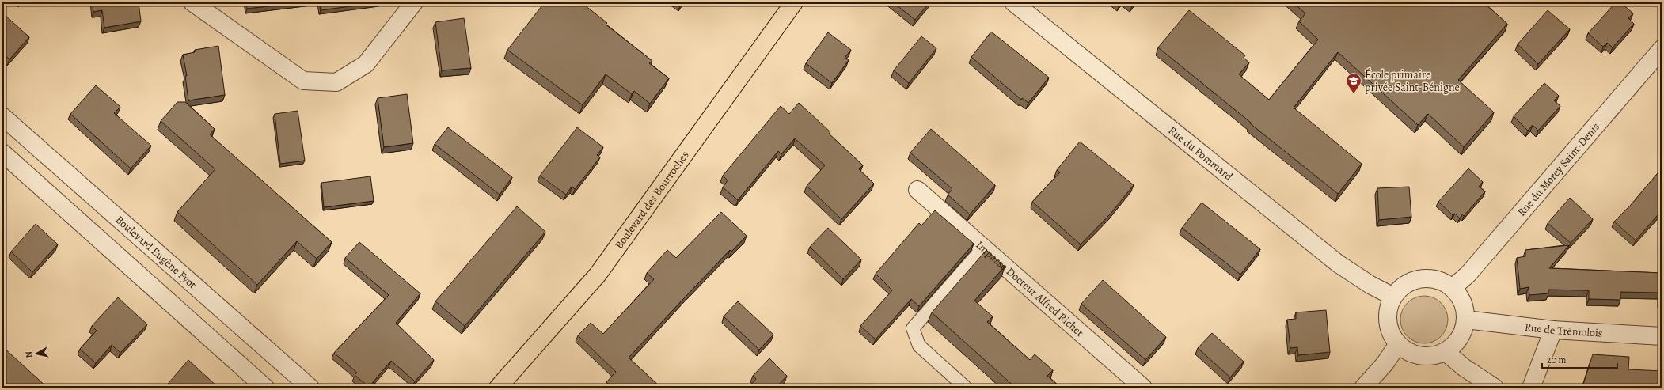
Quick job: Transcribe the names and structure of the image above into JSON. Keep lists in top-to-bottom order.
{
  "streets": {
    "main road": ["Boulevard des Bourroches"],
    "street": [
      "Rue du Pommard",
      "Rue du Morey Saint-Denis",
      "Boulevard Eugène Fyot",
      "Impasse Docteur Alfred Richet",
      "Rue de Trémolois"
    ]
  },
  "crossings": [
    ["Rue du Pommard", "Rue du Morey Saint-Denis"],
    ["Rue du Pommard", "Rue de Trémolois"],
    ["Rue du Morey Saint-Denis", "Rue de Trémolois"]
  ],
  "places": {
    "school or university": ["École primaire privée Saint-Bénigne"]
  },
  "scale_bar": "20 m",
  "north": "left"
}
